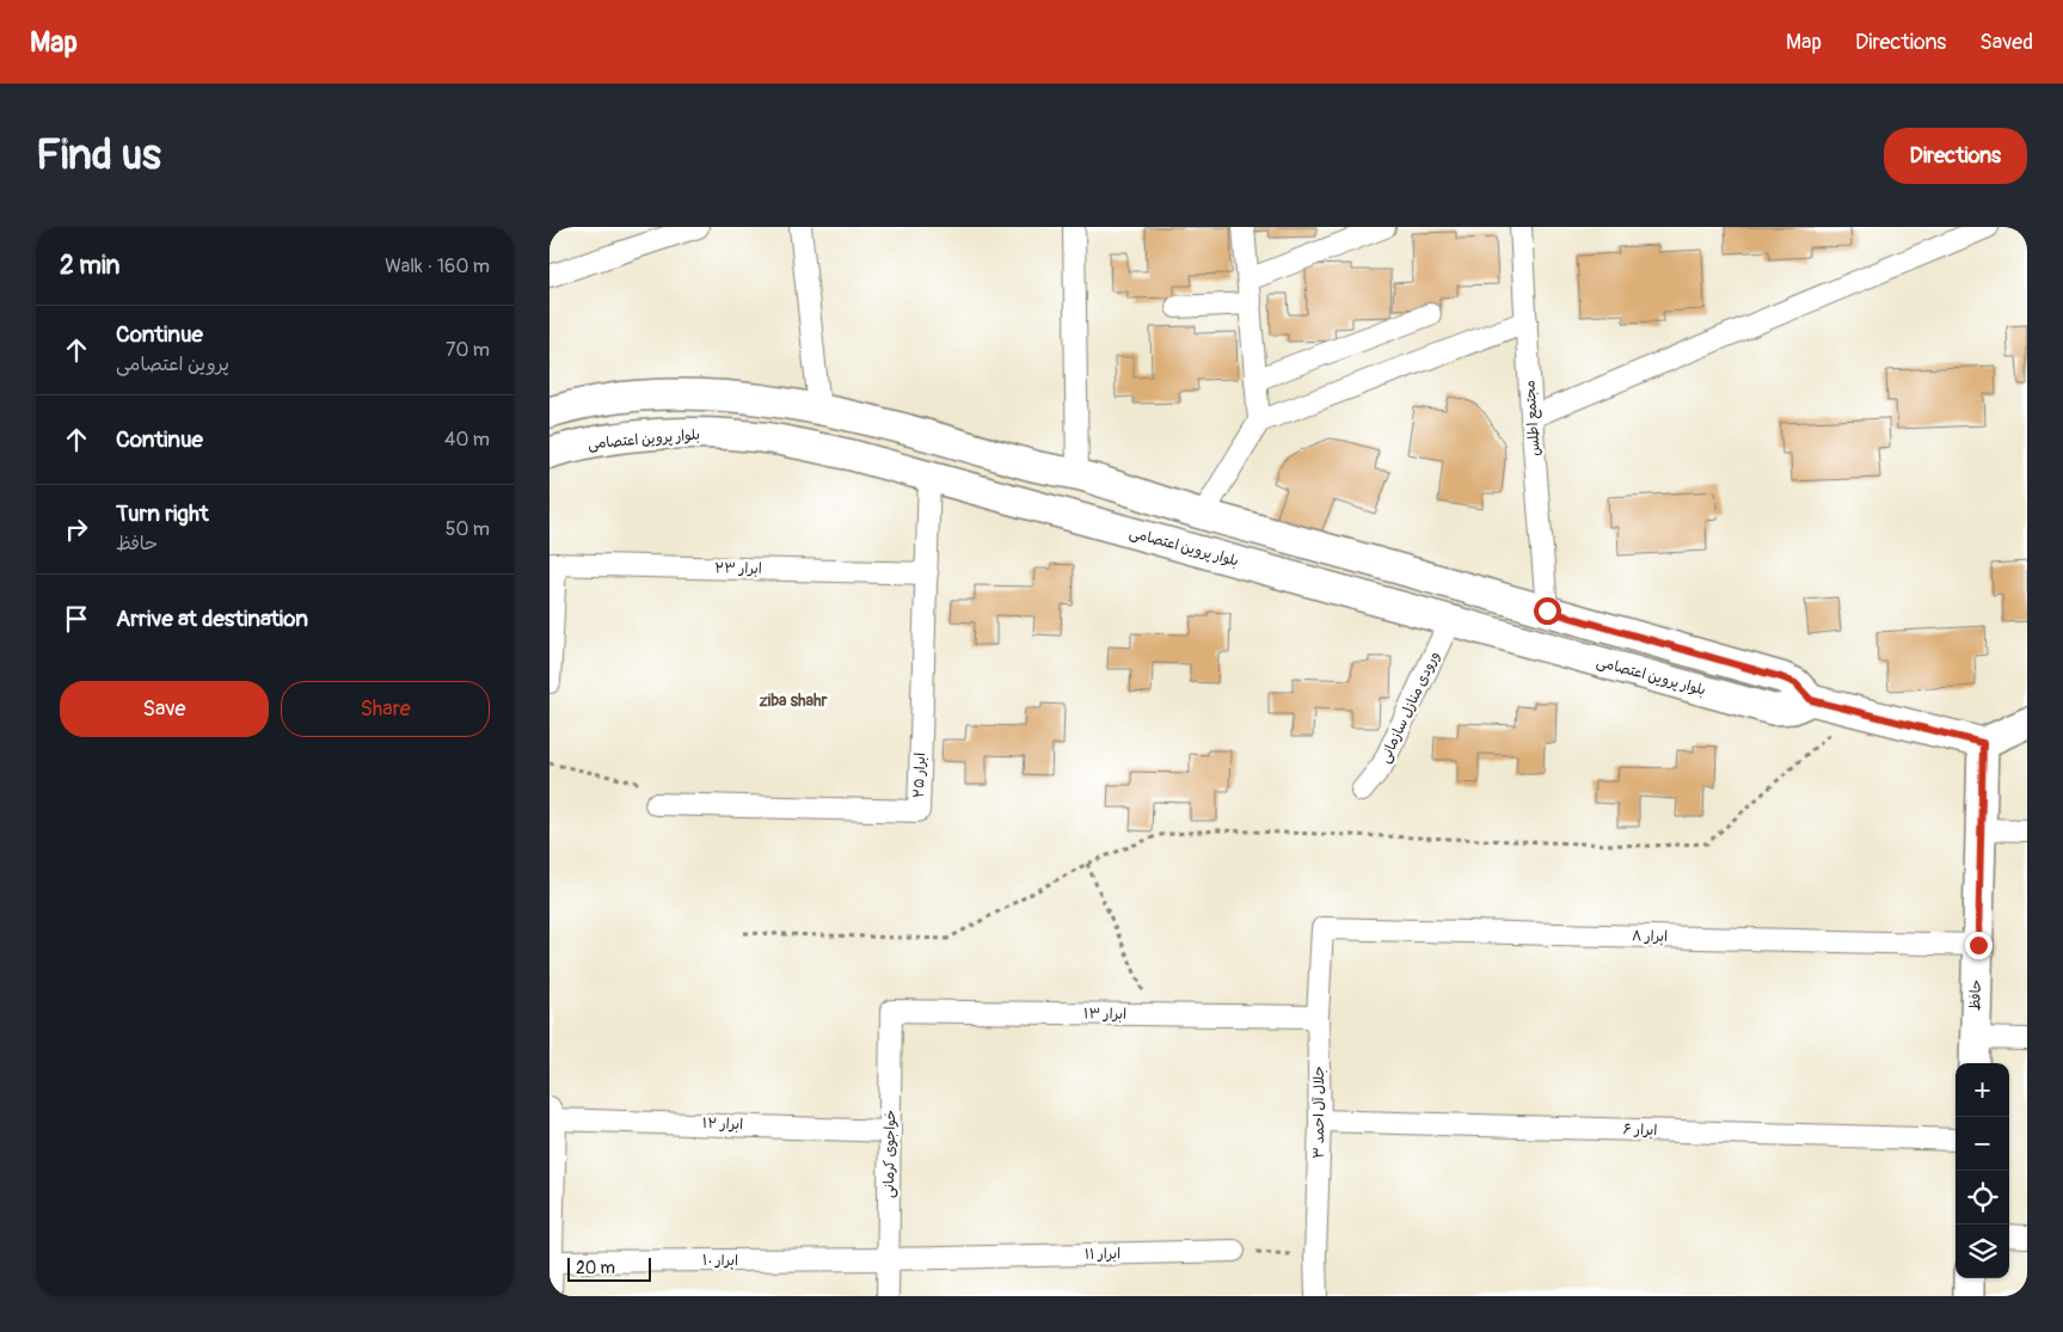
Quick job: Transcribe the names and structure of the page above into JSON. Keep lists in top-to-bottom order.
{
  "streets": {
    "street": [
      "مجتمع اطلس",
      "بلوار پروین اعتصامی",
      "ابرار ۲۳",
      "ورودی منازل سازمانی",
      "ابرار ۲۵",
      "ابرار ۸",
      "حافظ",
      "ابرار ۱۳",
      "جلال آل احمد ۳",
      "ابرار ۱۲",
      "ابرار ۶",
      "خواجوی کرمانی",
      "ابرار ۱۱",
      "ابرار ۱۰"
    ]
  },
  "crossings": [
    ["بلوار پروین اعتصامی", "ورودی منازل سازمانی"],
    ["بلوار پروین اعتصامی", "ابرار ۲۵"],
    ["ابرار ۲۳", "ابرار ۲۵"],
    ["ابرار ۸", "حافظ"],
    ["ابرار ۸", "جلال آل احمد ۳"],
    ["ابرار ۱۳", "جلال آل احمد ۳"],
    ["ابرار ۱۳", "خواجوی کرمانی"],
    ["جلال آل احمد ۳", "ابرار ۶"],
    ["ابرار ۱۲", "خواجوی کرمانی"],
    ["خواجوی کرمانی", "ابرار ۱۱"],
    ["خواجوی کرمانی", "ابرار ۱۰"],
    ["ابرار ۱۱", "ابرار ۱۰"]
  ],
  "districts": ["ziba shahr"],
  "scale_bar": "20 m",
  "page": {
    "header": "Map",
    "nav": ["Map", "Directions", "Saved"],
    "buttons": [
      "Directions",
      ["Save", "Share"]
    ],
    "title": "Find us",
    "heading": ["2 min", "Walk · 160 m"],
    "list": [
      ["Continue", "پروین اعتصامی", "70 m"],
      ["Continue", "40 m"],
      ["Turn right", "حافظ", "50 m"],
      "Arrive at destination"
    ],
    "map_buttons": ["+", "−"],
    "scale": "20 m"
  }
}
